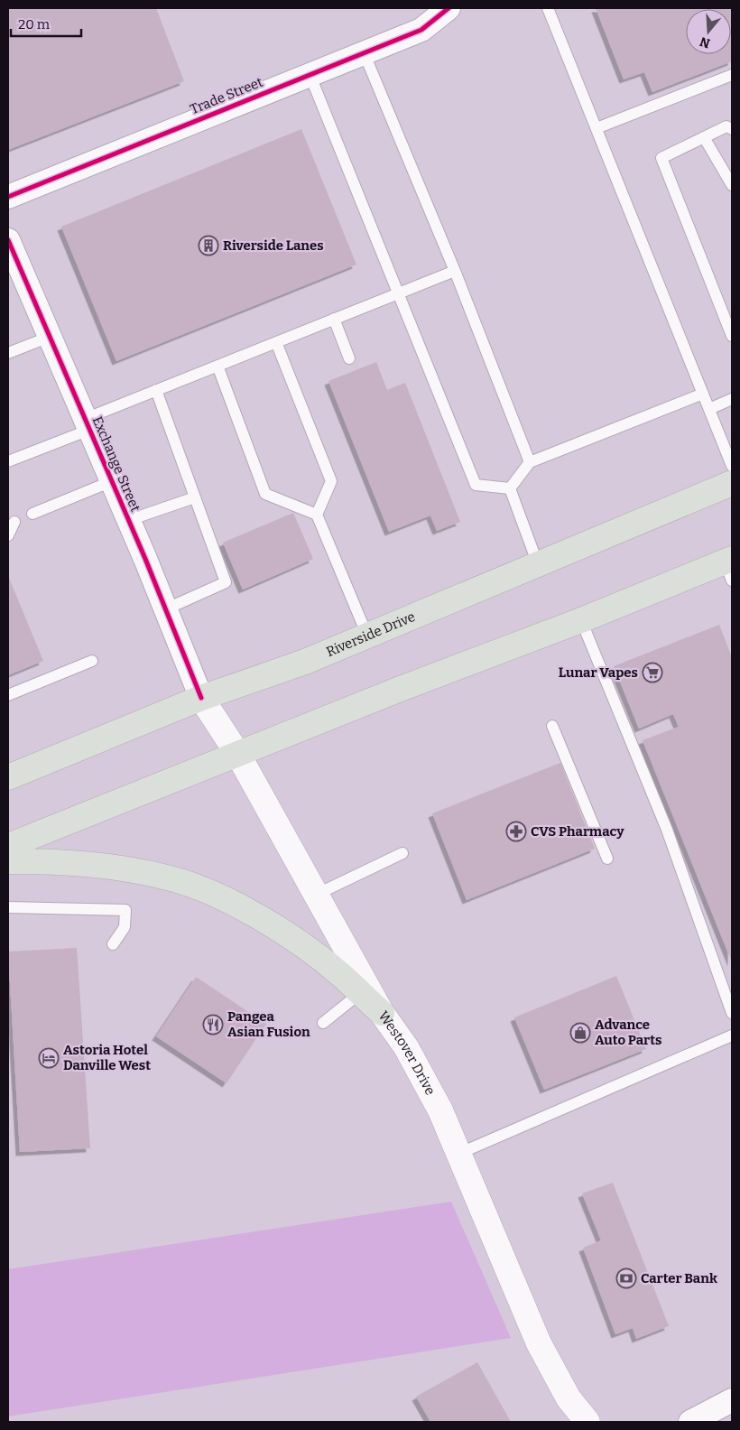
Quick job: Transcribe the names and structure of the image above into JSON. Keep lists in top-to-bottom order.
{
  "streets": {
    "main road": ["Riverside Drive", "Westover Drive"],
    "street": ["Trade Street", "Exchange Street"]
  },
  "crossings": [
    ["Exchange Street", "Riverside Drive"],
    ["Exchange Street", "Westover Drive"],
    ["Riverside Drive", "Westover Drive"]
  ],
  "places": {
    "building": ["Riverside Lanes"],
    "supermarket": ["Lunar Vapes"],
    "pharmacy": ["CVS Pharmacy"],
    "restaurant": ["Pangea Asian Fusion"],
    "shop": ["Advance Auto Parts"],
    "hotel": ["Astoria Hotel Danville West"],
    "bank": ["Carter Bank"]
  },
  "scale_bar": "20 m",
  "north": "bottom"
}
